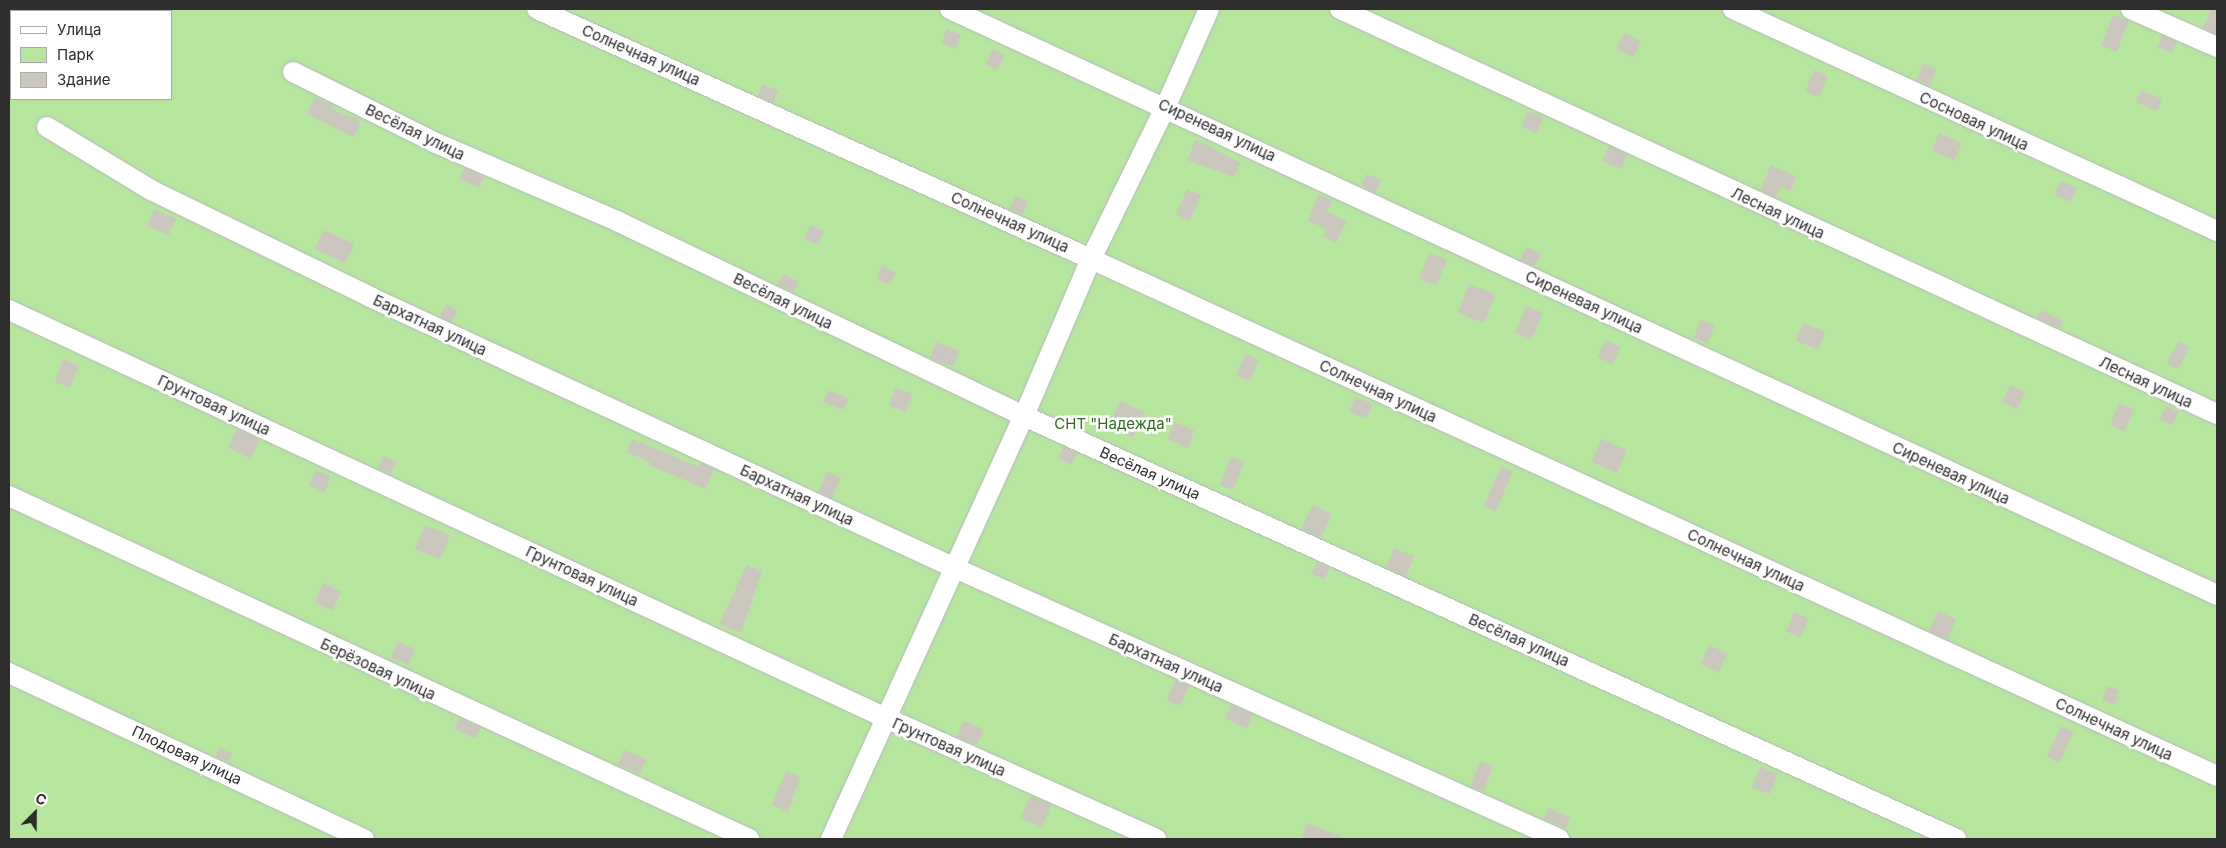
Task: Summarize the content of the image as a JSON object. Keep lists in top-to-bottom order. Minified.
{"streets":{"street":["Солнечная улица","Сосновая улица","Сиреневая улица","Весёлая улица","Лесная улица","Бархатная улица","Грунтовая улица","Берёзовая улица","Плодовая улица"]},"parks":["СНТ \"Надежда\""],"legend":["Улица","Парк","Здание"],"north":"top right"}
